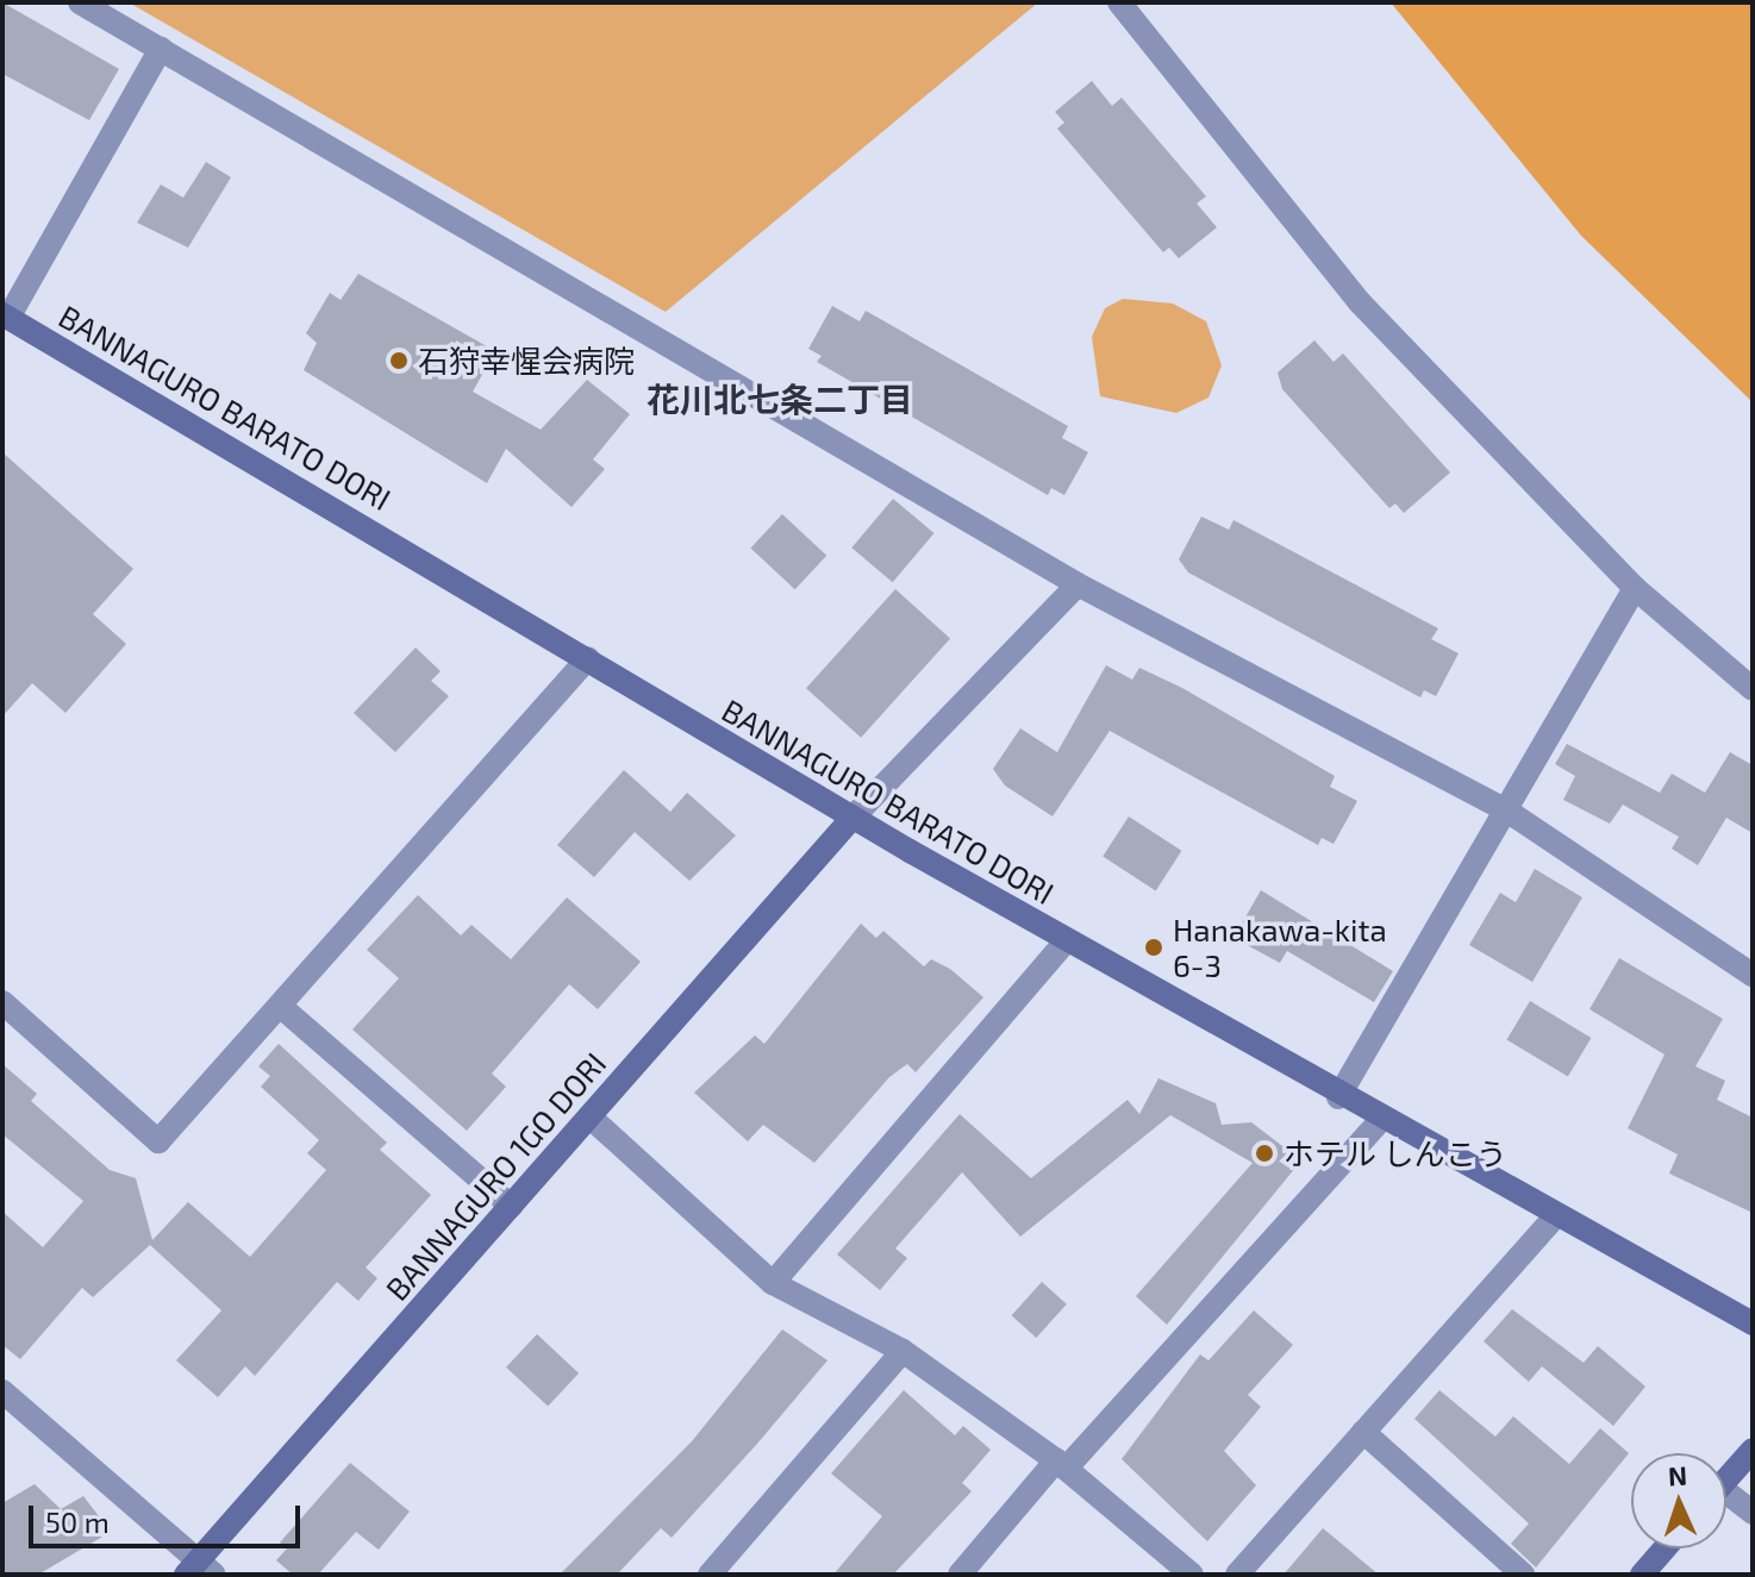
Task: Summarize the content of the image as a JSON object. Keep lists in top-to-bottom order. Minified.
{"streets":{"main road":["BANNAGURO BARATO DORI","BANNAGURO 1GO DORI"]},"crossings":[["BANNAGURO BARATO DORI","BANNAGURO 1GO DORI"]],"districts":["花川北七条二丁目"],"places":["石狩幸惺会病院","Hanakawa-kita 6-3","ホテル しんこう"],"scale_bar":"50 m","north":"top"}
